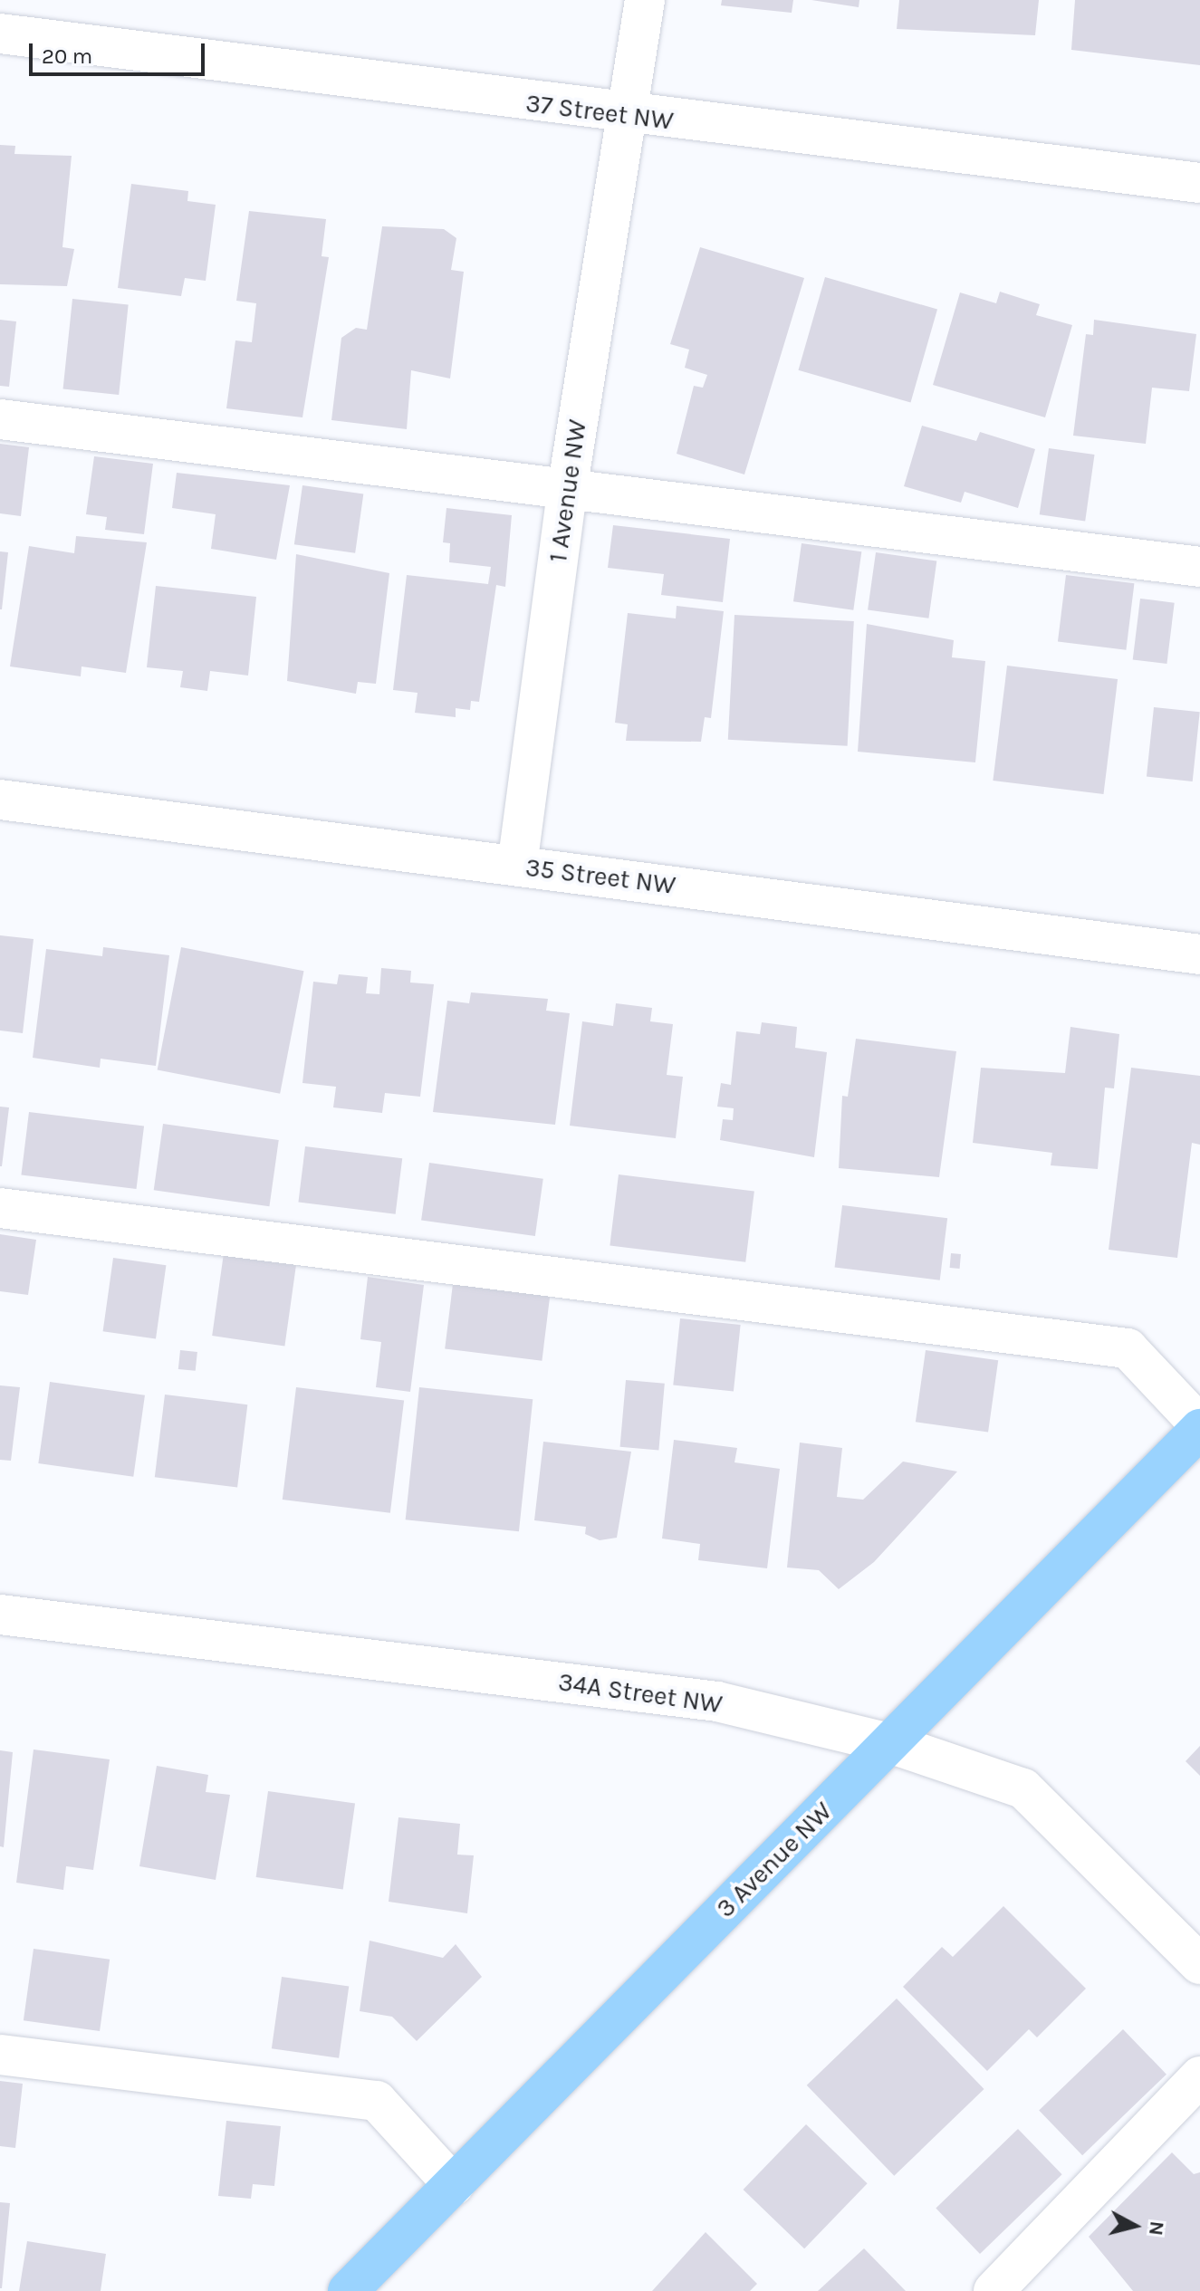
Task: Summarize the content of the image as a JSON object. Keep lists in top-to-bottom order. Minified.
{"streets":{"main road":["3 Avenue NW"],"street":["37 Street NW","1 Avenue NW","35 Street NW","34A Street NW"]},"crossings":[["37 Street NW","1 Avenue NW"],["1 Avenue NW","35 Street NW"],["34A Street NW","3 Avenue NW"]],"scale_bar":"20 m","north":"right"}
